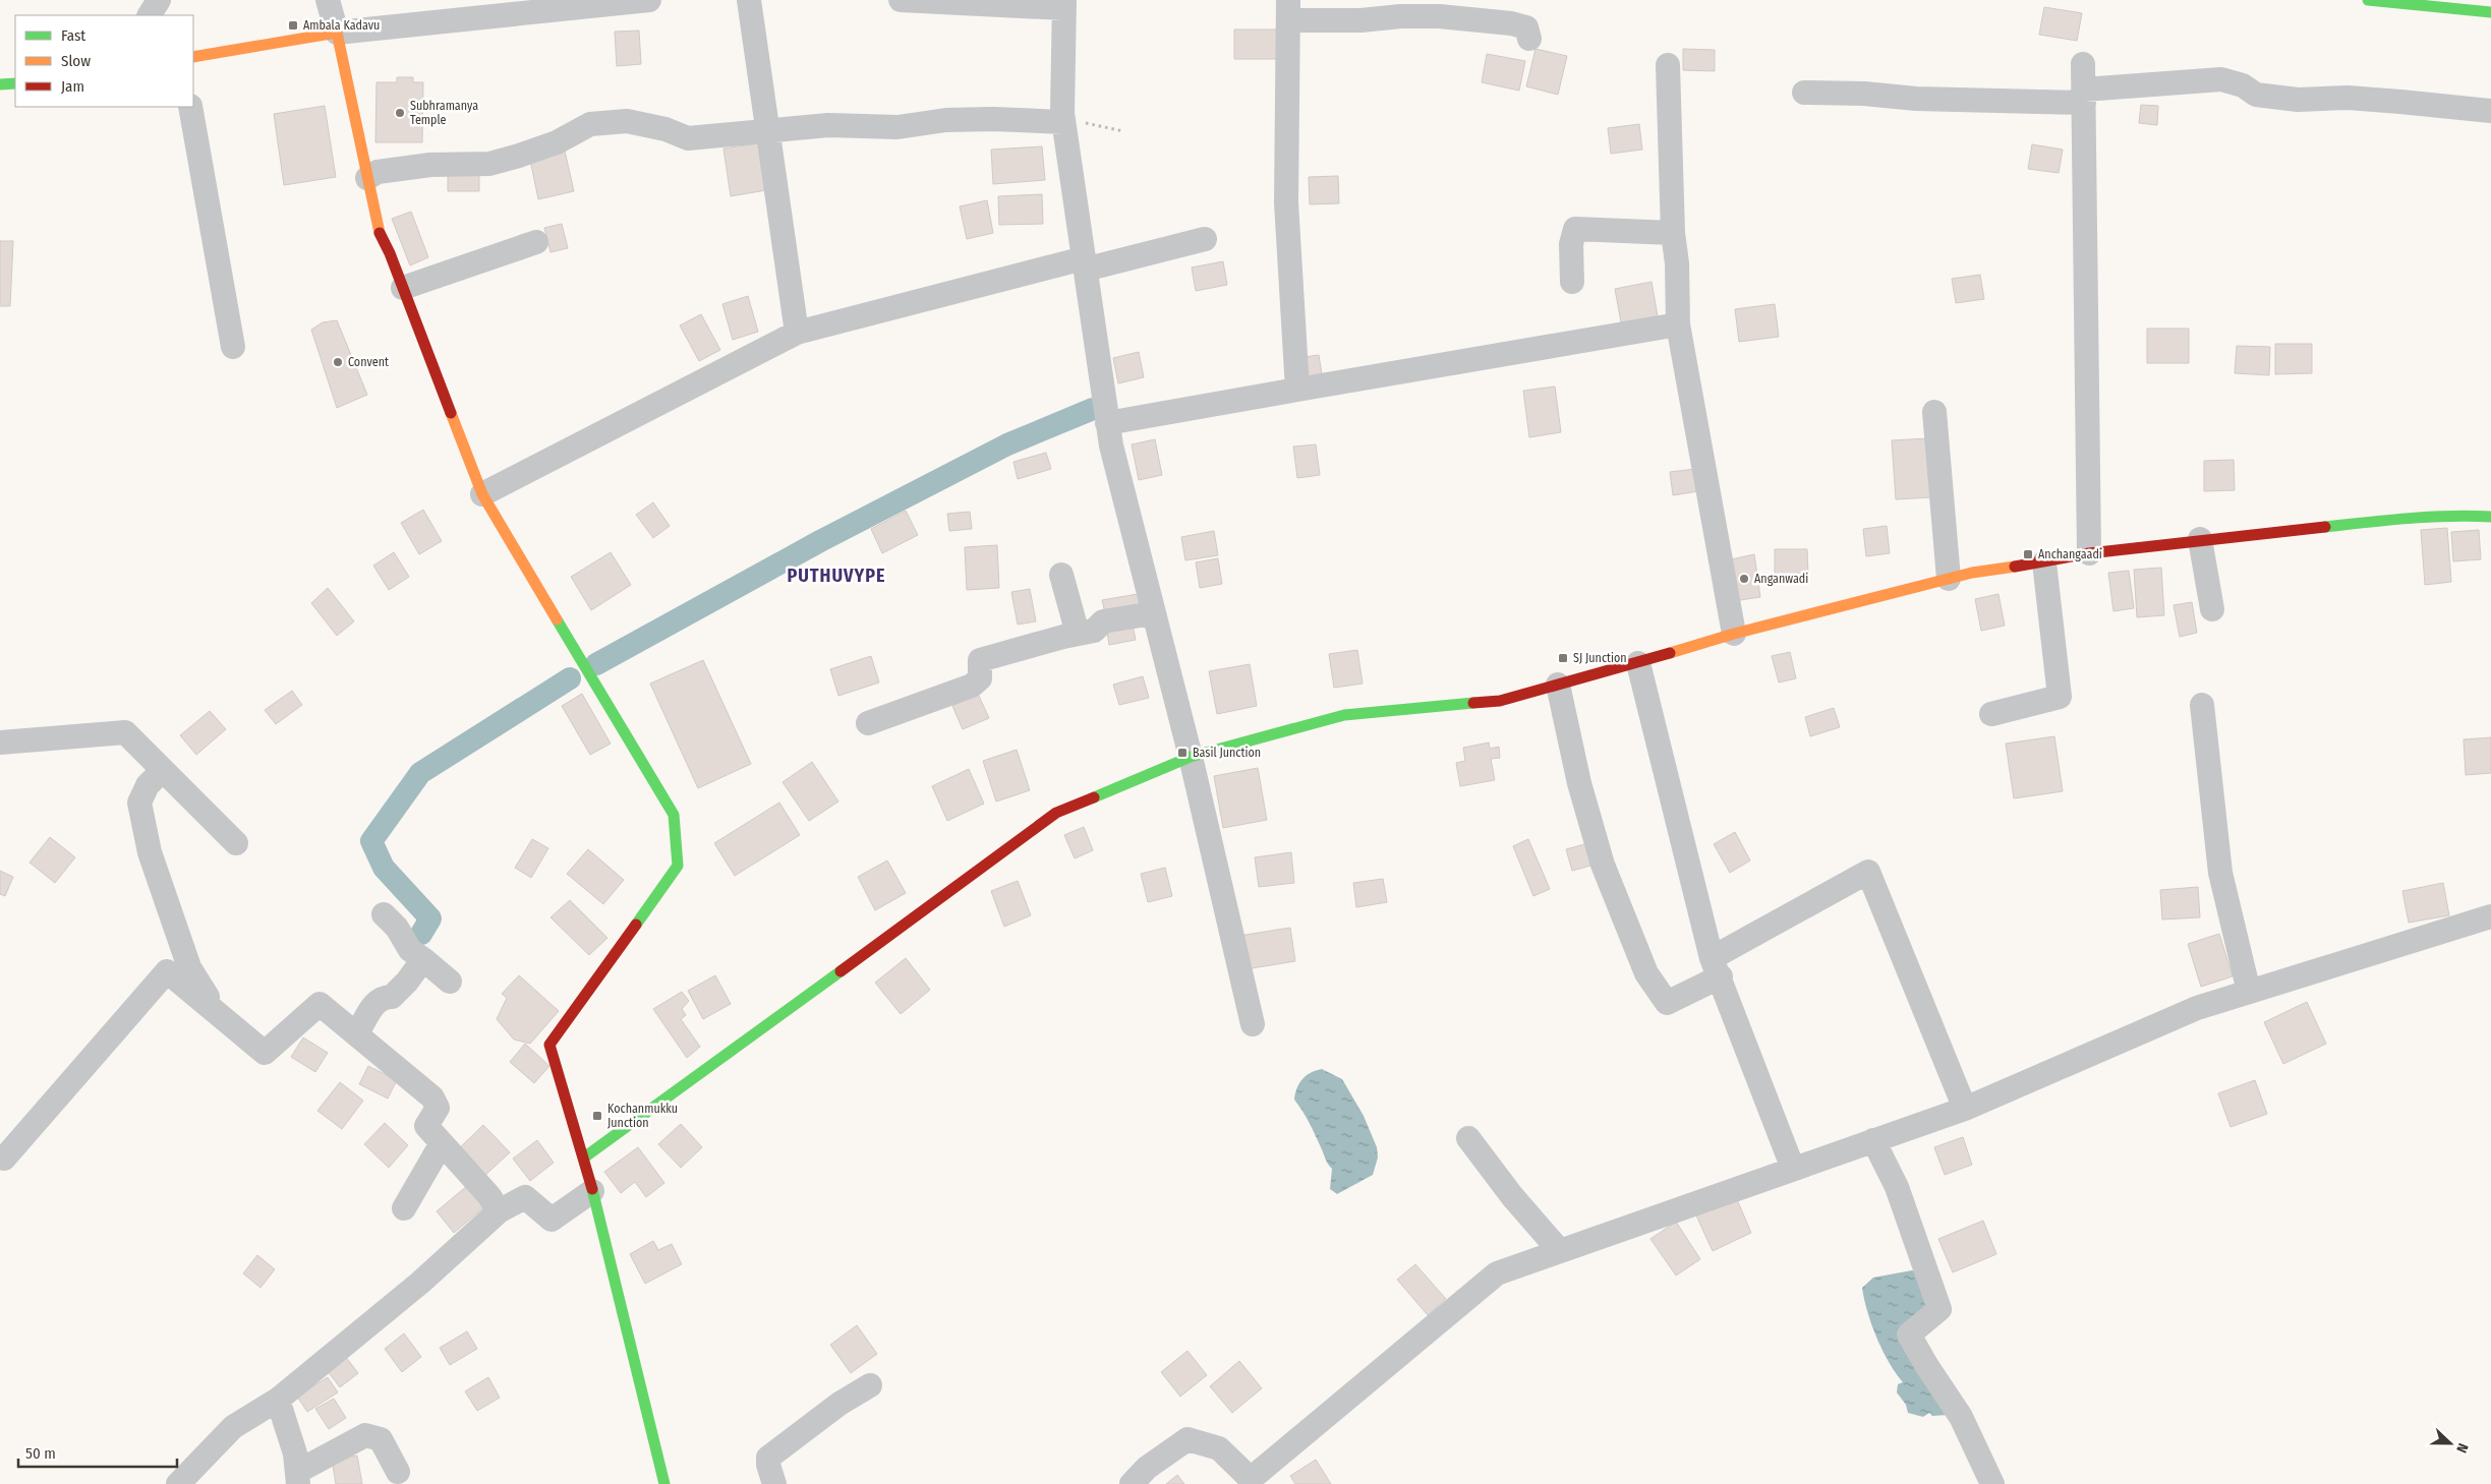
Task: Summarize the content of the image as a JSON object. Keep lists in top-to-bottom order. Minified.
{"districts":["PUTHUVYPE"],"places":{"transit":["Ambala Kadavu","Anchangaadi","SJ Junction","Basil Junction","Kochanmukku Junction"],"other":["Subhramanya Temple","Convent","Anganwadi"]},"legend":["Fast","Slow","Jam"],"scale_bar":"50 m","north":"right"}
